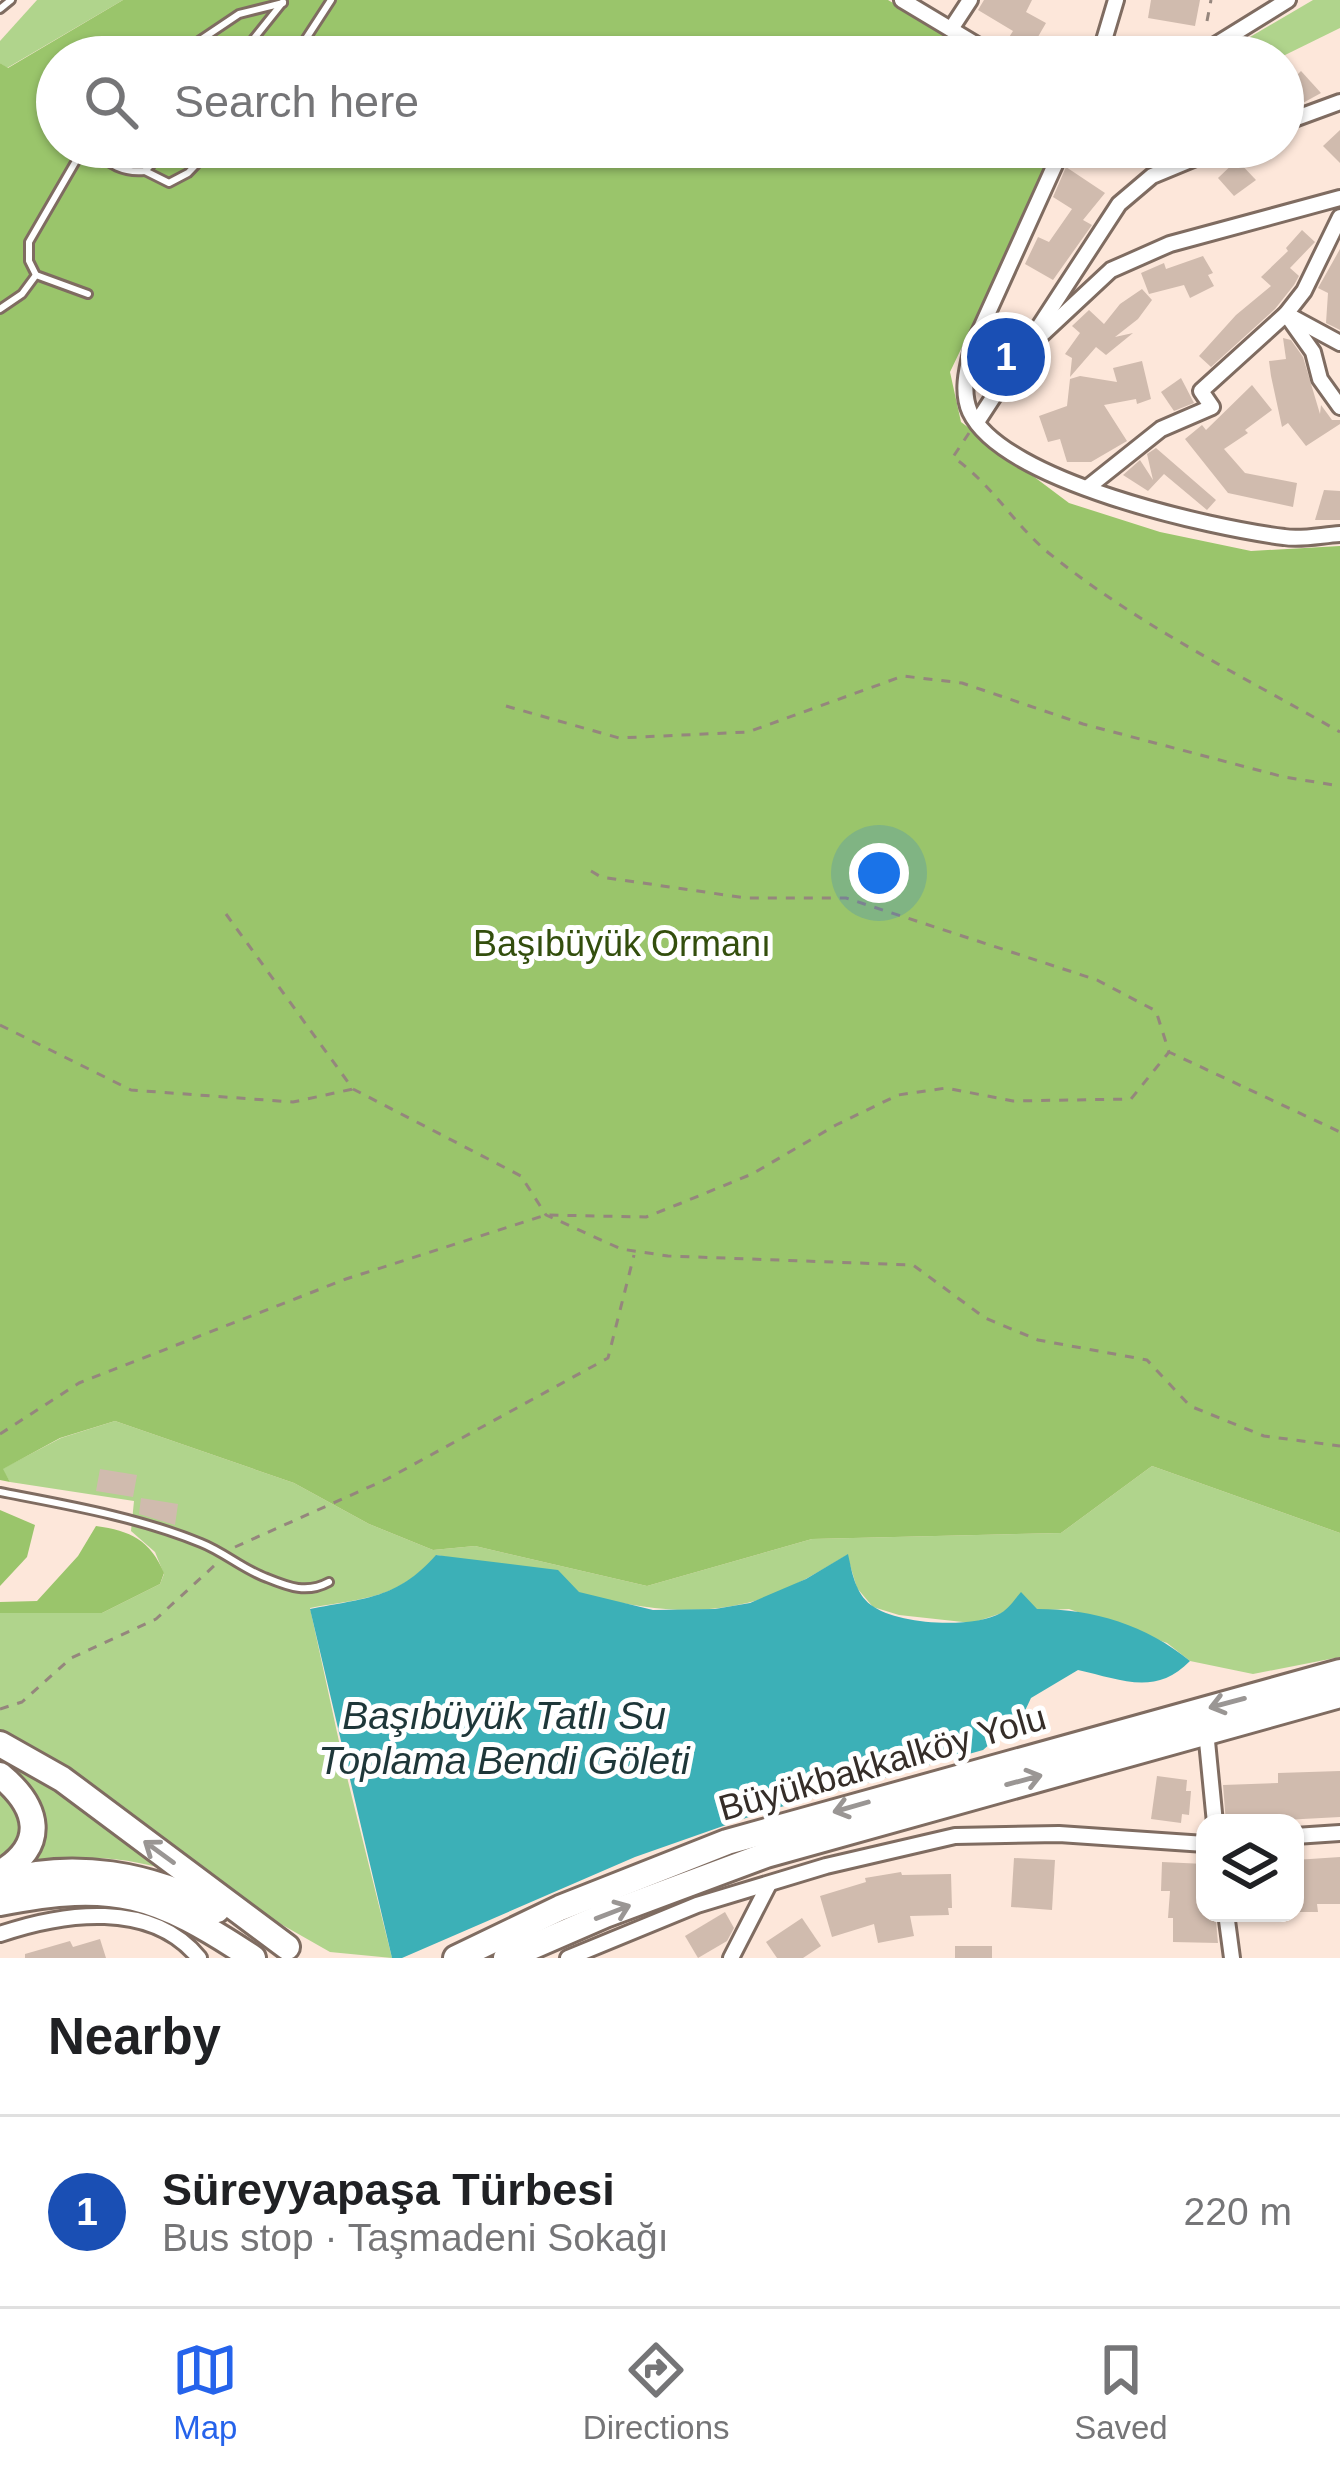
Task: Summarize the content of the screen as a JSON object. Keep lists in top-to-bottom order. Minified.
{"streets":{"highway":["Büyükbakkalköy Yolu"]},"water":["Başıbüyük Tatlı Su Toplama Bendi Göleti"],"parks":["Başıbüyük Ormanı"],"page":{"search":"Search here","pins":"1","heading":"Nearby","list":[{"mark":"1","name":"Süreyyapaşa Türbesi","note":"Bus stop · Taşmadeni Sokağı","value":"220 m"}],"nav":["Map","Directions","Saved"]}}
